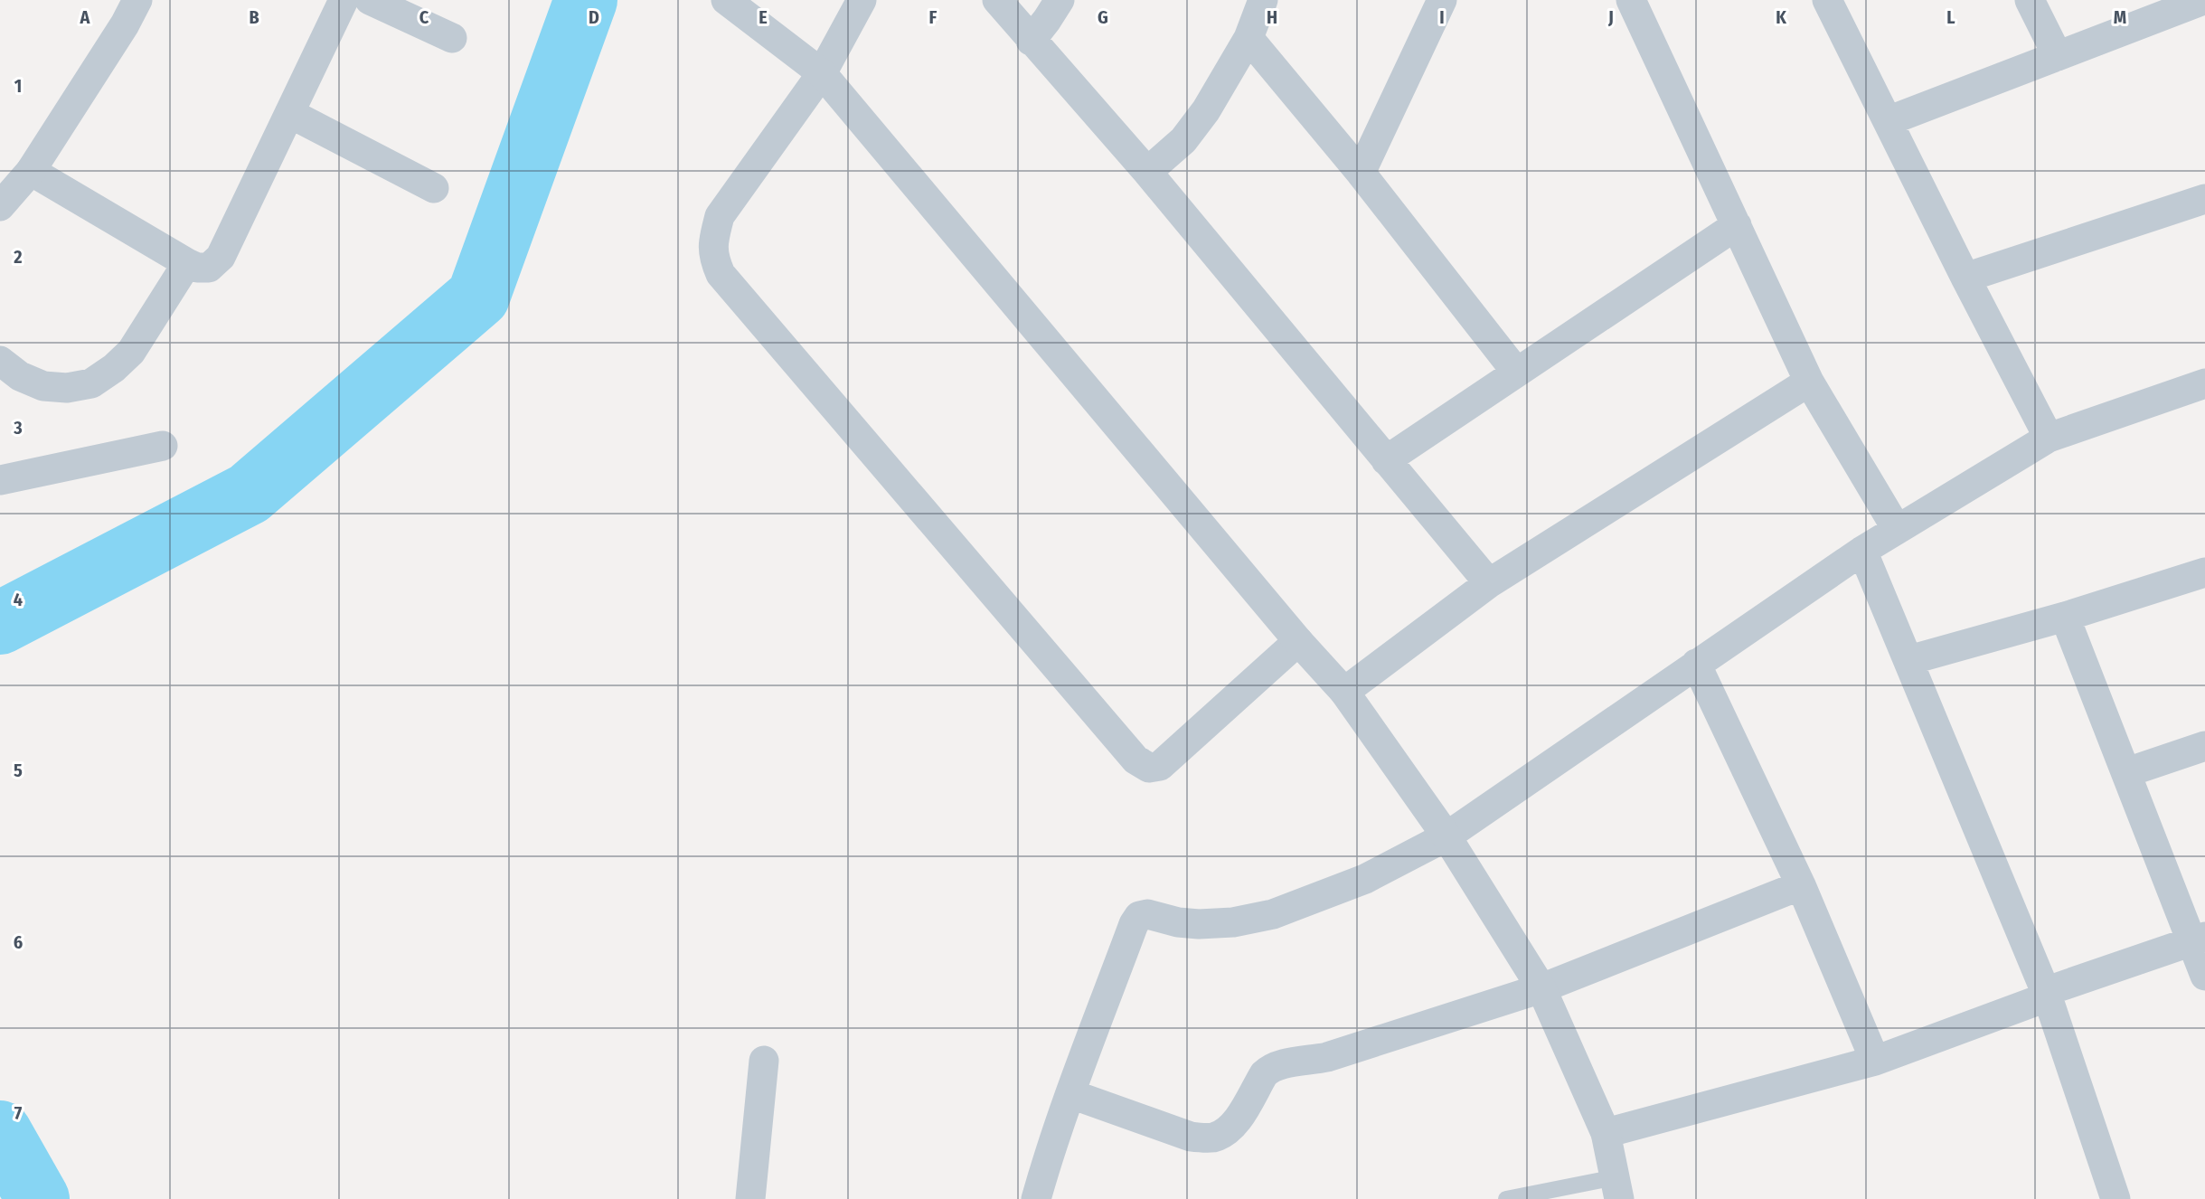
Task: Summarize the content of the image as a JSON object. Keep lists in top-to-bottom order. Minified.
{"grid":{"columns":["A","B","C","D","E","F","G","H","I","J","K","L","M"],"rows":["1","2","3","4","5","6","7"]}}
